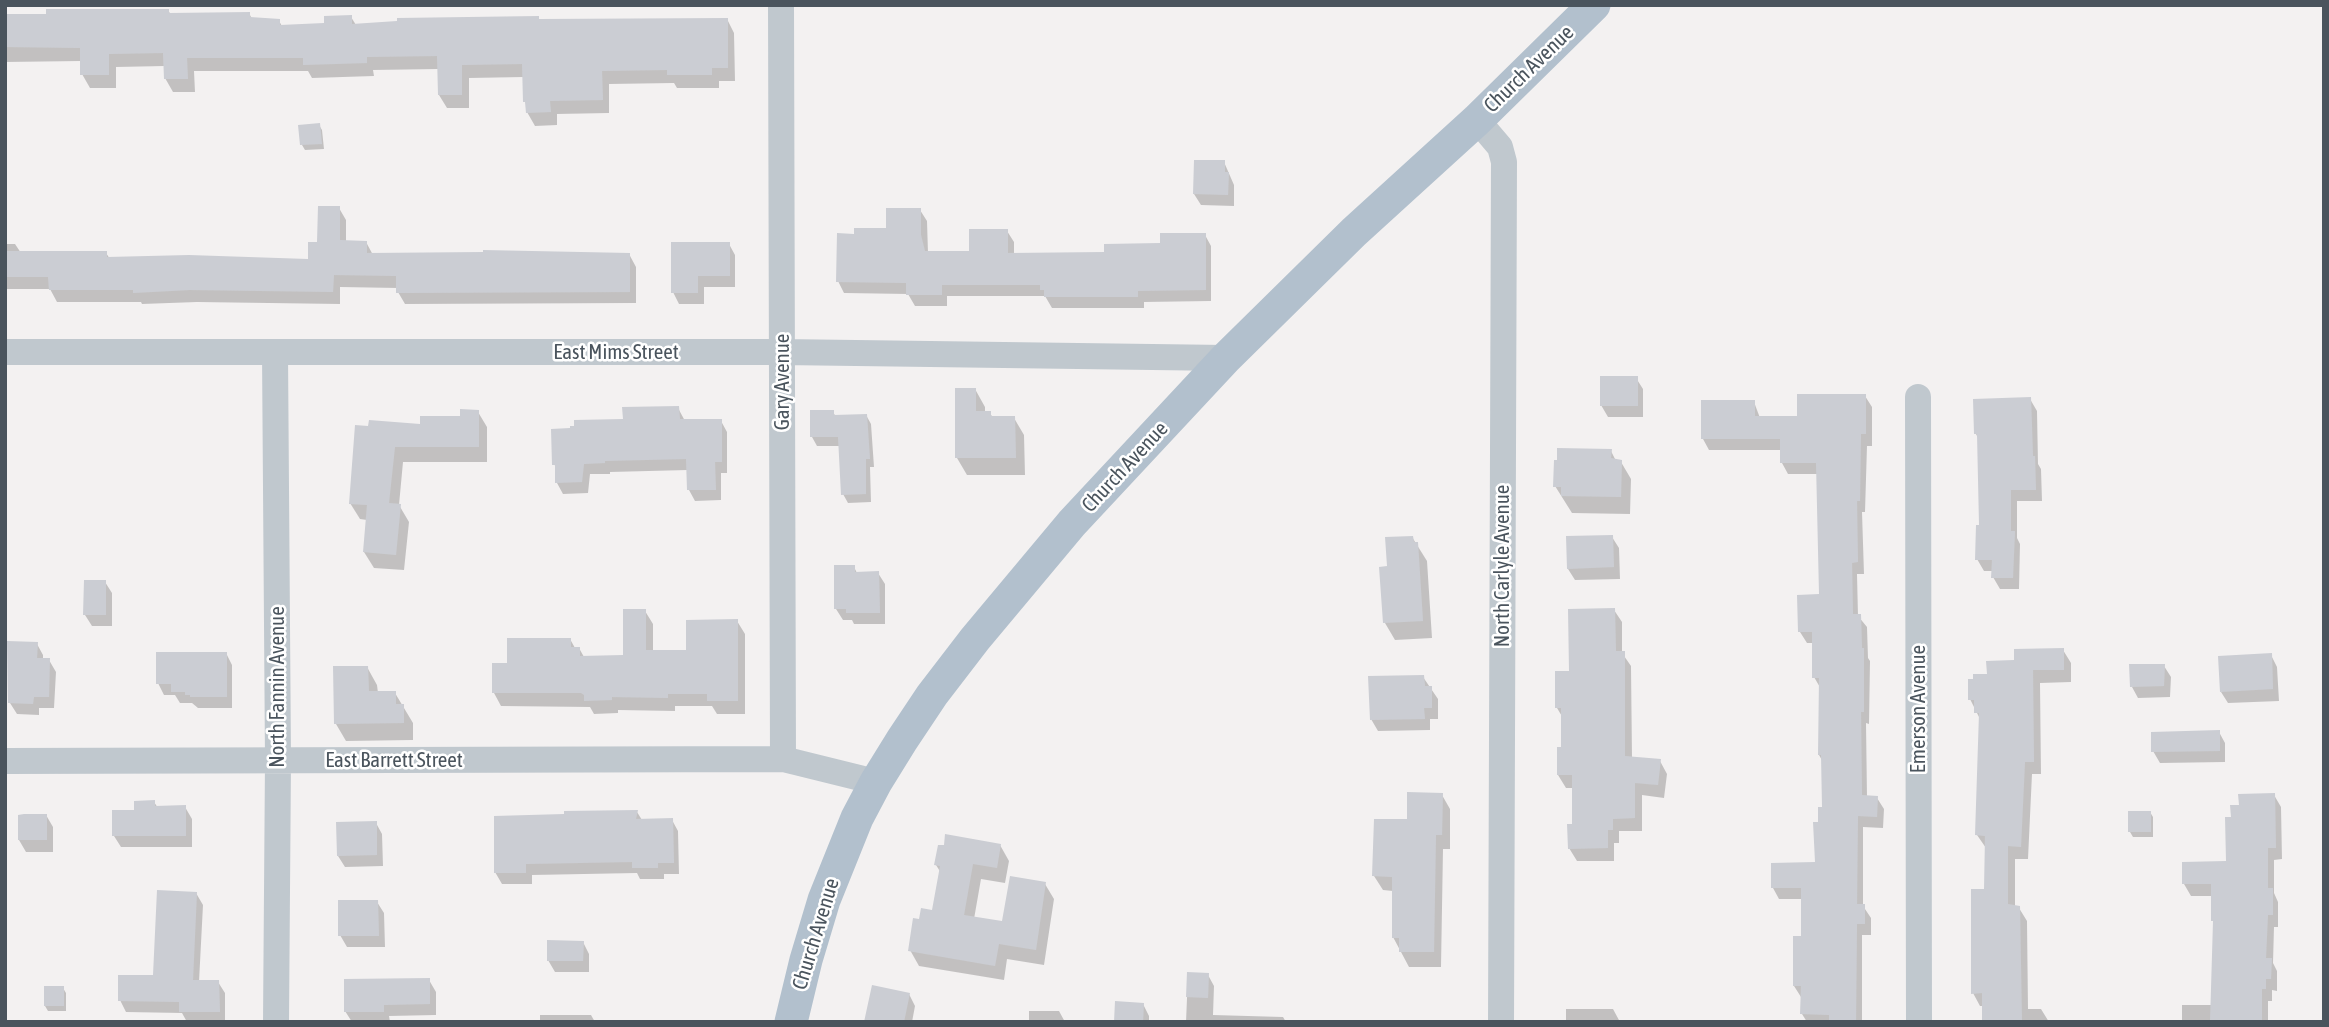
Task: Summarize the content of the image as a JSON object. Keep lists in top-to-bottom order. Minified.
{"streets":{"main road":["Church Avenue"],"street":["East Mims Street","Gary Avenue","North Carlyle Avenue","North Fannin Avenue","Emerson Avenue","East Barrett Street"]},"crossings":[["Church Avenue","East Mims Street"],["Church Avenue","North Carlyle Avenue"],["Church Avenue","East Barrett Street"],["East Mims Street","Gary Avenue"],["East Mims Street","North Fannin Avenue"],["Gary Avenue","East Barrett Street"],["North Fannin Avenue","East Barrett Street"]]}
